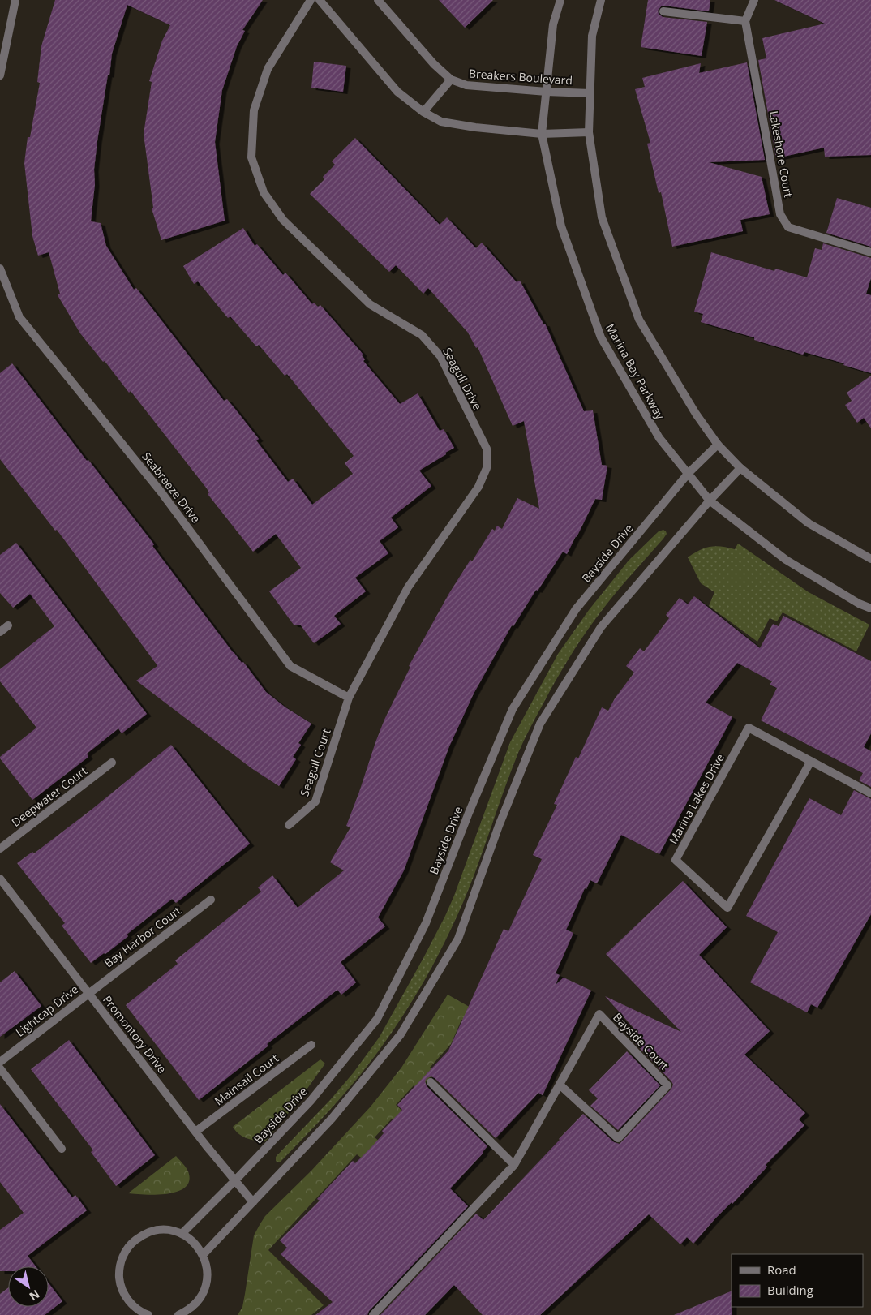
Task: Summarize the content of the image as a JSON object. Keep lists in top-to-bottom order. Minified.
{"streets":{"street":["Breakers Boulevard","Lakeshore Court","Marina Bay Parkway","Seagull Drive","Seabreeze Drive","Bayside Drive","Seagull Court","Deepwater Court","Marina Lakes Drive","Bay Harbor Court","Lightcap Drive","Promontory Drive","Bayside Court","Mainsail Court"]},"crossings":[["Breakers Boulevard","Marina Bay Parkway"],["Marina Bay Parkway","Bayside Drive"],["Seagull Drive","Seabreeze Drive"],["Seagull Drive","Seagull Court"],["Seabreeze Drive","Seagull Court"],["Bayside Drive","Promontory Drive"],["Bay Harbor Court","Lightcap Drive"],["Bay Harbor Court","Promontory Drive"],["Lightcap Drive","Promontory Drive"],["Promontory Drive","Mainsail Court"]],"legend":["Road","Building"],"north":"bottom right"}
